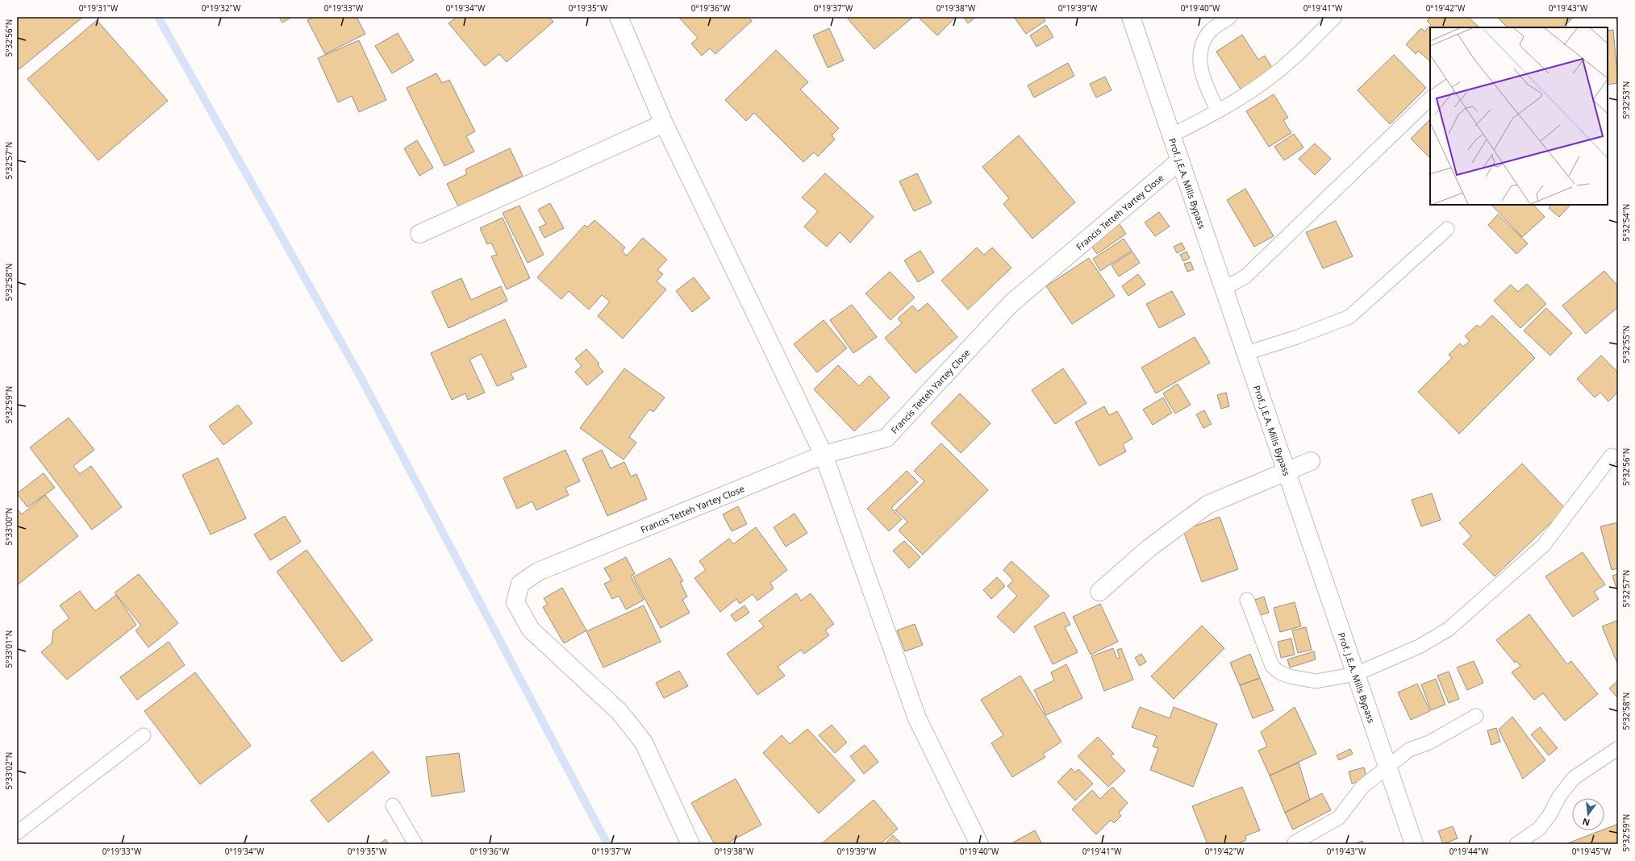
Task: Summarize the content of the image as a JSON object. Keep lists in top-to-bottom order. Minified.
{"streets":{"street":["Prof. J.E.A. Mills Bypass","Francis Tetteh Yartey Close"]},"crossings":[["Prof. J.E.A. Mills Bypass","Francis Tetteh Yartey Close"]],"north":"bottom","coordinates":["0°19'31\"W","0°19'32\"W","0°19'33\"W","0°19'34\"W","0°19'35\"W","0°19'36\"W","0°19'37\"W","0°19'38\"W","0°19'39\"W","0°19'40\"W","0°19'41\"W","0°19'42\"W","0°19'43\"W","5°32'56\"N","5°32'53\"N","5°32'57\"N","5°32'54\"N","5°32'58\"N","5°32'55\"N","5°32'59\"N","5°33'00\"N","5°33'01\"N","5°33'02\"N","0°19'44\"W","0°19'45\"W"]}
